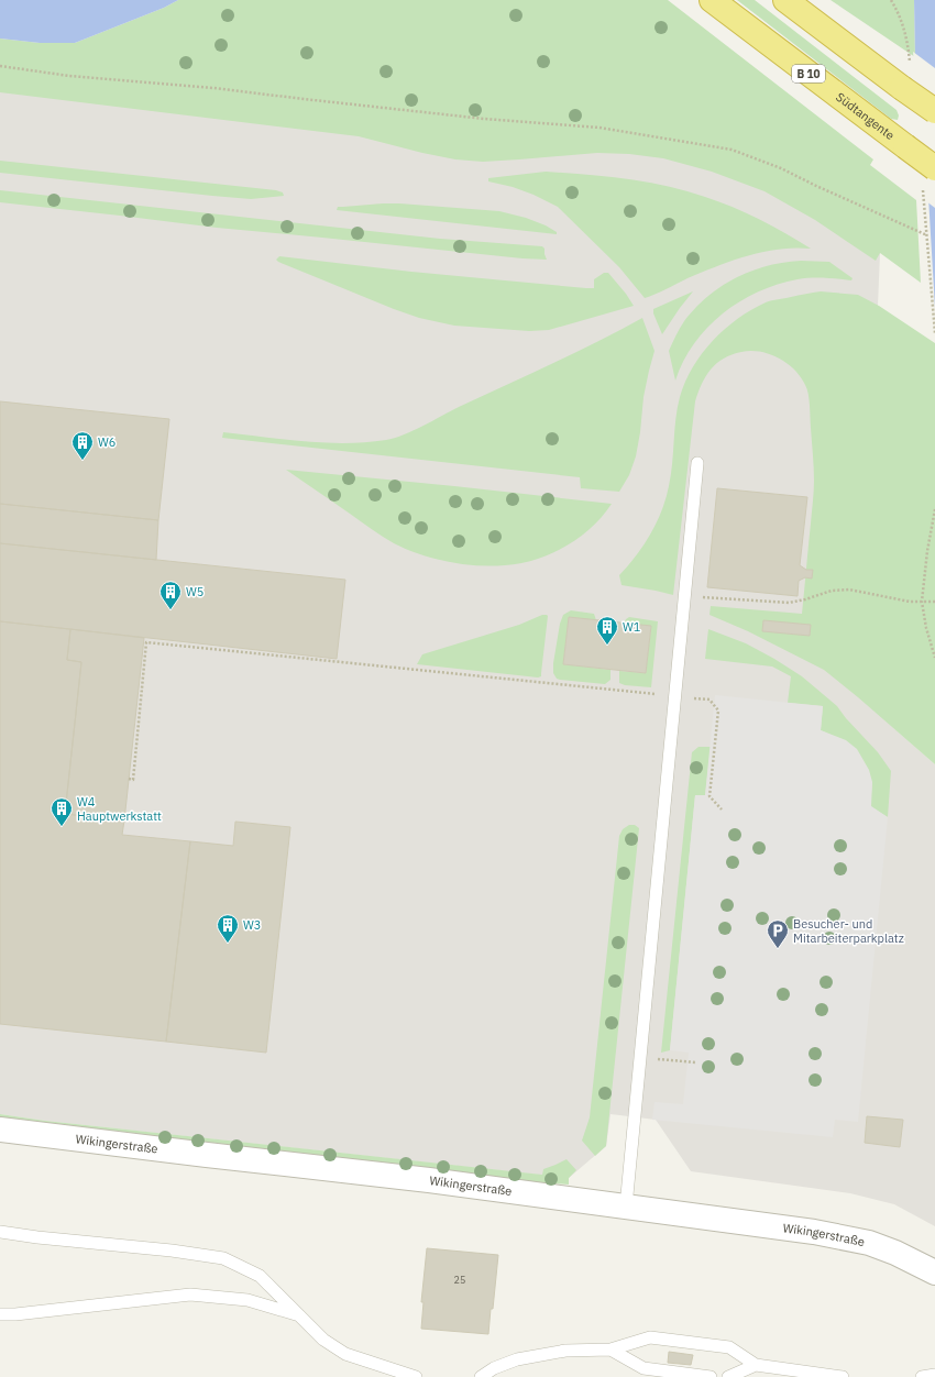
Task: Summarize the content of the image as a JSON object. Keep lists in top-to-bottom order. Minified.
{"streets":{"highway":["B 10","Südtangente"],"street":["Wikingerstraße"]},"places":{"building":["W6","W5","W1","W4 Hauptwerkstatt","W3"],"parking":["Besucher- und Mitarbeiterparkplatz"]},"house_numbers":["25"]}
